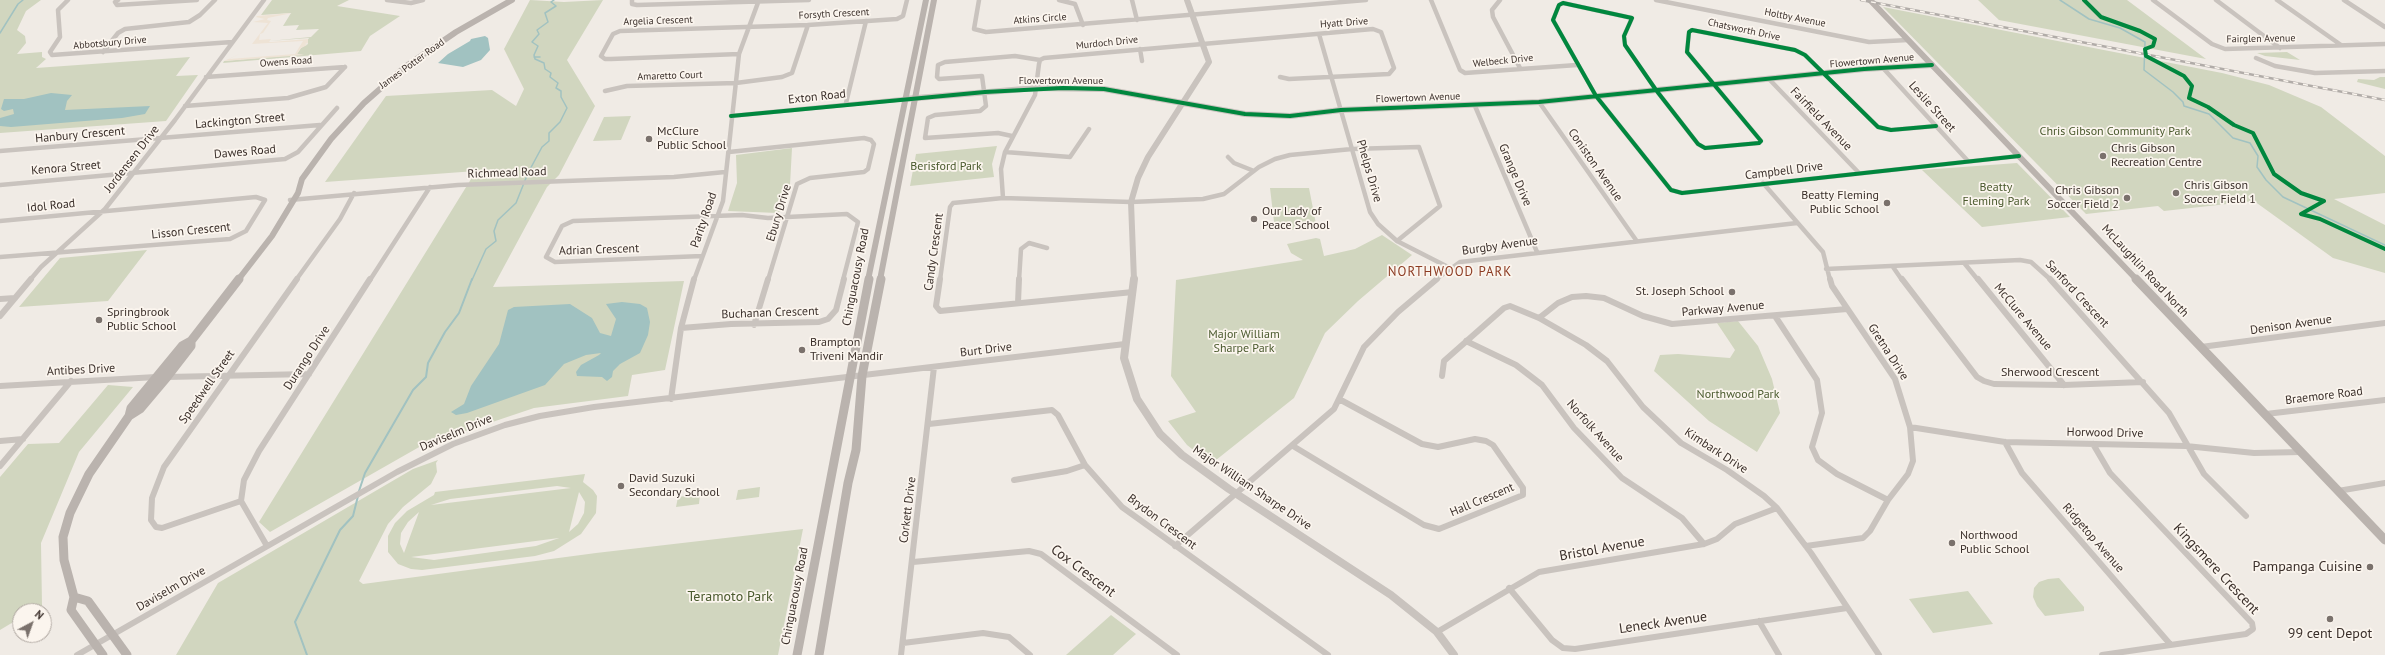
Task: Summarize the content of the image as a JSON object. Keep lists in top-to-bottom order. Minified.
{"streets":{"main road":["James Potter Road","McLaughlin Road North","Chinguacousy Road"],"street":["Forsyth Crescent","Holtby Avenue","Atkins Circle","Argelia Crescent","Hyatt Drive","Chatsworth Drive","Fairglen Avenue","Abbotsbury Drive","Murdoch Drive","Welbeck Drive","Flowertown Avenue","Owens Road","Amaretto Court","Exton Road","Leslie Street","Fairfield Avenue","Lackington Street","Hanbury Crescent","Dawes Road","Jordensen Drive","Coniston Avenue","Kenora Street","Phelps Drive","Campbell Drive","Richmead Road","Grange Drive","Idol Road","Ebury Drive","Parity Road","Lisson Crescent","Burgby Avenue","Adrian Crescent","Candy Crescent","Sanford Crescent","Parkway Avenue","Buchanan Crescent","McClure Avenue","Denison Avenue","Burt Drive","Gretna Drive","Durango Drive","Antibes Drive","Sherwood Crescent","Speedwell Street","Braemore Road","Norfolk Avenue","Daviselm Drive","Horwood Drive","Kimbark Drive","Major William Sharpe Drive","Hall Crescent","Corkett Drive","Brydon Crescent","Ridgetop Avenue","Bristol Avenue","Kingsmere Crescent","Cox Crescent","Leneck Avenue"]},"crossings":[["Forsyth Crescent","Argelia Crescent"],["Forsyth Crescent","Amaretto Court"],["Forsyth Crescent","Parity Road"],["Holtby Avenue","McLaughlin Road North"],["Atkins Circle","Major William Sharpe Drive"],["Argelia Crescent","Parity Road"],["Hyatt Drive","Murdoch Drive"],["Hyatt Drive","Phelps Drive"],["Hyatt Drive","Major William Sharpe Drive"],["Chatsworth Drive","Flowertown Avenue"],["Abbotsbury Drive","Jordensen Drive"],["Murdoch Drive","Flowertown Avenue"],["Murdoch Drive","Major William Sharpe Drive"],["Welbeck Drive","Campbell Drive"],["Flowertown Avenue","Exton Road"],["Flowertown Avenue","Leslie Street"],["Flowertown Avenue","Fairfield Avenue"],["Flowertown Avenue","Coniston Avenue"],["Flowertown Avenue","Phelps Drive"],["Flowertown Avenue","Campbell Drive"],["Flowertown Avenue","Grange Drive"],["Flowertown Avenue","McLaughlin Road North"],["Flowertown Avenue","Chinguacousy Road"],["Flowertown Avenue","Major William Sharpe Drive"],["Owens Road","Jordensen Drive"],["James Potter Road","Richmead Road"],["James Potter Road","Antibes Drive"],["James Potter Road","Daviselm Drive"],["Amaretto Court","Parity Road"],["Exton Road","Parity Road"],["Exton Road","Chinguacousy Road"],["Leslie Street","Campbell Drive"],["Fairfield Avenue","Campbell Drive"],["Lackington Street","Hanbury Crescent"],["Lackington Street","Dawes Road"],["Lackington Street","Jordensen Drive"],["Hanbury Crescent","Jordensen Drive"],["Dawes Road","Jordensen Drive"],["Dawes Road","Kenora Street"],["Jordensen Drive","Kenora Street"],["Jordensen Drive","Idol Road"],["Jordensen Drive","Lisson Crescent"],["Coniston Avenue","Burgby Avenue"],["Phelps Drive","Burgby Avenue"],["Phelps Drive","Candy Crescent"],["Campbell Drive","McLaughlin Road North"],["Campbell Drive","Gretna Drive"],["Richmead Road","Parity Road"],["Richmead Road","Durango Drive"],["Richmead Road","Speedwell Street"],["Grange Drive","Burgby Avenue"],["Idol Road","Lisson Crescent"],["Ebury Drive","Parity Road"],["Ebury Drive","Buchanan Crescent"],["Parity Road","Adrian Crescent"],["Parity Road","Buchanan Crescent"],["Parity Road","Daviselm Drive"],["Burgby Avenue","Gretna Drive"],["Burgby Avenue","Major William Sharpe Drive"],["Burgby Avenue","Hall Crescent"],["Burgby Avenue","Brydon Crescent"],["Adrian Crescent","Buchanan Crescent"],["Candy Crescent","Major William Sharpe Drive"],["McLaughlin Road North","Denison Avenue"],["McLaughlin Road North","Braemore Road"],["McLaughlin Road North","Horwood Drive"],["Chinguacousy Road","Burt Drive"],["Chinguacousy Road","Daviselm Drive"],["Sanford Crescent","McClure Avenue"],["Sanford Crescent","Gretna Drive"],["Sanford Crescent","Sherwood Crescent"],["Sanford Crescent","Horwood Drive"],["Parkway Avenue","Gretna Drive"],["Parkway Avenue","Kimbark Drive"],["McClure Avenue","Sherwood Crescent"],["Burt Drive","Daviselm Drive"],["Burt Drive","Major William Sharpe Drive"],["Burt Drive","Corkett Drive"],["Gretna Drive","Horwood Drive"],["Gretna Drive","Kimbark Drive"],["Durango Drive","Antibes Drive"],["Durango Drive","Speedwell Street"],["Antibes Drive","Speedwell Street"],["Norfolk Avenue","Kimbark Drive"],["Norfolk Avenue","Bristol Avenue"],["Horwood Drive","Ridgetop Avenue"],["Horwood Drive","Kingsmere Crescent"],["Kimbark Drive","Bristol Avenue"],["Kimbark Drive","Leneck Avenue"],["Major William Sharpe Drive","Bristol Avenue"],["Corkett Drive","Brydon Crescent"],["Corkett Drive","Cox Crescent"],["Ridgetop Avenue","Kingsmere Crescent"],["Bristol Avenue","Leneck Avenue"]],"districts":["NORTHWOOD PARK"],"parks":["Chris Gibson Community Park","Berisford Park","Beatty Fleming Park","Major William Sharpe Park","Northwood Park","Teramoto Park"],"places":["McClure Public School","Chris Gibson Recreation Centre","Chris Gibson Soccer Field 1","Chris Gibson Soccer Field 2","Beatty Fleming Public School","Our Lady of Peace School","St. Joseph School","Springbrook Public School","Brampton Triveni Mandir","David Suzuki Secondary School","Northwood Public School","Pampanga Cuisine","99 cent Depot"],"north":"top right"}
